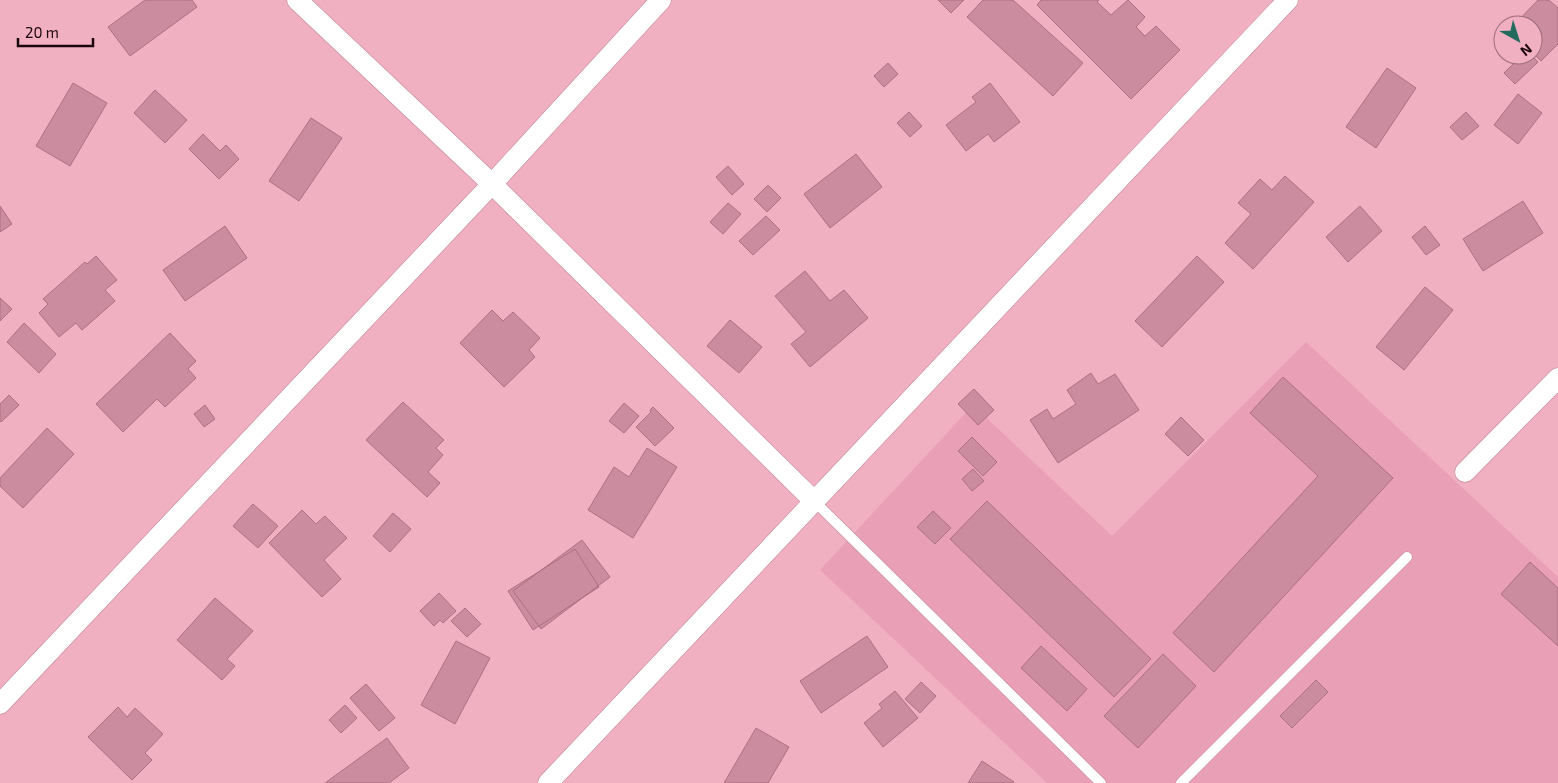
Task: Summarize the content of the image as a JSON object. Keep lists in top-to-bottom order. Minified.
{"scale_bar":"20 m","north":"bottom right"}
